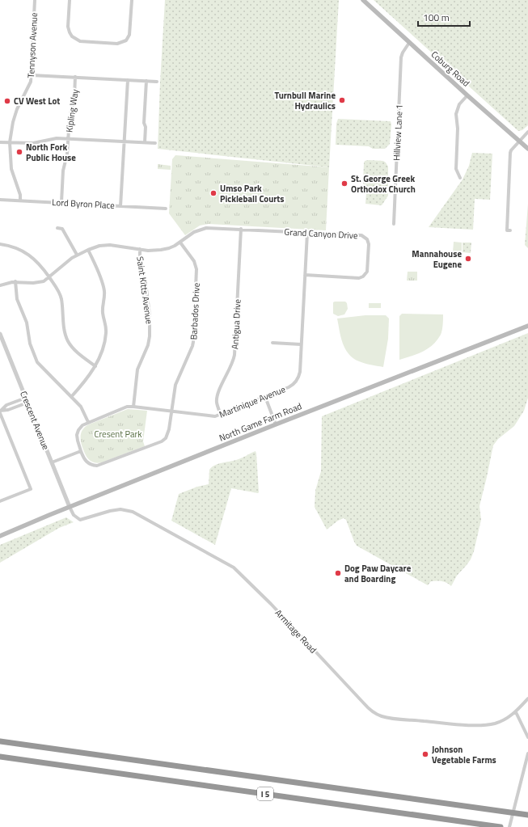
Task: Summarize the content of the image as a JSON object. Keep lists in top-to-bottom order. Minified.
{"streets":{"highway":["I 5"],"main road":["Coburg Road","North Game Farm Road"],"street":["Tennyson Avenue","Kipling Way","Hillview Lane 1","Lord Byron Place","Grand Canyon Drive","Saint Kitts Avenue","Barbados Drive","Antigua Drive","Martinique Avenue","Crescent Avenue","Armitage Road"]},"crossings":[["Tennyson Avenue","Lord Byron Place"],["Coburg Road","Hillview Lane 1"],["Kipling Way","Lord Byron Place"],["Grand Canyon Drive","Saint Kitts Avenue"],["Grand Canyon Drive","Barbados Drive"],["Grand Canyon Drive","Antigua Drive"],["Grand Canyon Drive","Martinique Avenue"],["Saint Kitts Avenue","Martinique Avenue"],["Barbados Drive","Martinique Avenue"],["Antigua Drive","Martinique Avenue"],["Crescent Avenue","North Game Farm Road"],["Crescent Avenue","Armitage Road"],["North Game Farm Road","Armitage Road"]],"parks":["Cresent Park"],"places":["Turnbull Marine Hydraulics","CV West Lot","North Fork Public House","St. George Greek Orthodox Church","Umso Park Pickleball Courts","Mannahouse Eugene","Dog Paw Daycare and Boarding","Johnson Vegetable Farms"],"scale_bar":"100 m"}
